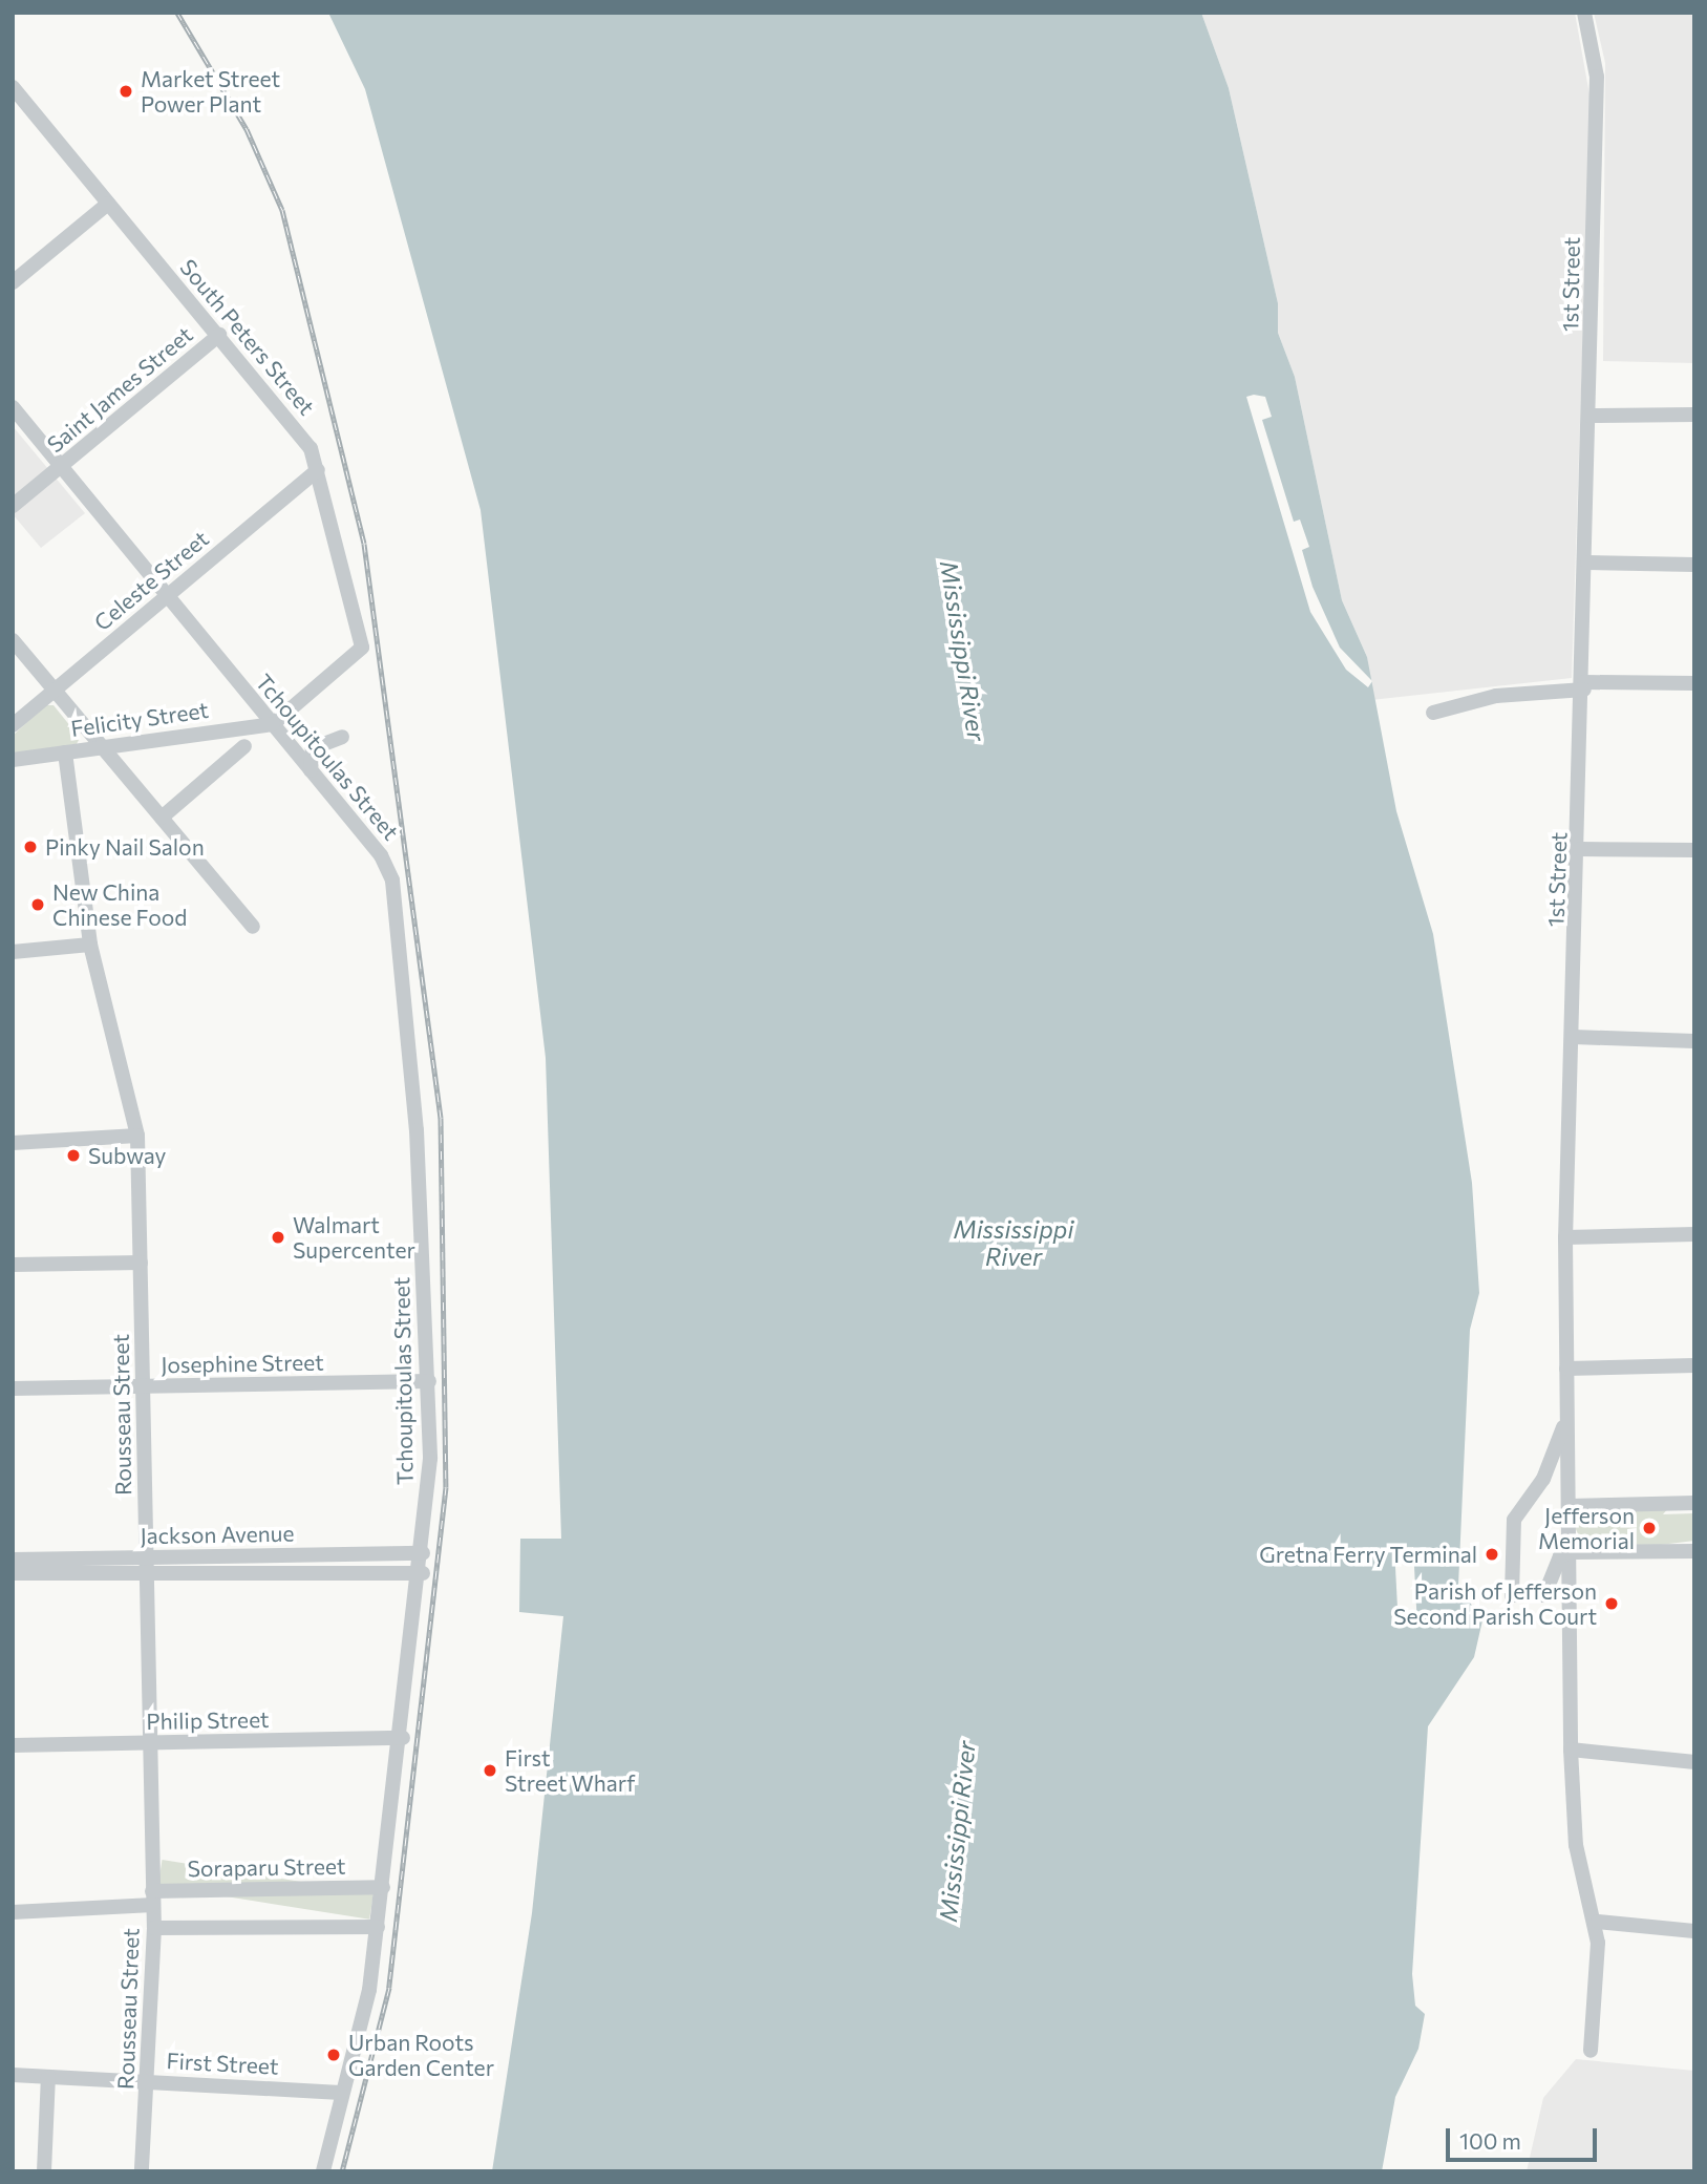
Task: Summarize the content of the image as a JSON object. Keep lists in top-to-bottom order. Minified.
{"streets":{"street":["1st Street","South Peters Street","Saint James Street","Celeste Street","Felicity Street","Tchoupitoulas Street","Josephine Street","Rousseau Street","Jackson Avenue","Philip Street","Soraparu Street","First Street"]},"crossings":[["South Peters Street","Saint James Street"],["South Peters Street","Celeste Street"],["South Peters Street","Felicity Street"],["South Peters Street","Tchoupitoulas Street"],["Saint James Street","Tchoupitoulas Street"],["Celeste Street","Tchoupitoulas Street"],["Felicity Street","Tchoupitoulas Street"],["Felicity Street","Rousseau Street"],["Tchoupitoulas Street","Josephine Street"],["Tchoupitoulas Street","Jackson Avenue"],["Tchoupitoulas Street","Philip Street"],["Tchoupitoulas Street","Soraparu Street"],["Tchoupitoulas Street","First Street"],["Josephine Street","Rousseau Street"],["Rousseau Street","Jackson Avenue"],["Rousseau Street","Philip Street"],["Rousseau Street","Soraparu Street"],["Rousseau Street","First Street"]],"water":["Mississippi River"],"places":["Market Street Power Plant","Pinky Nail Salon","New China Chinese Food","Subway","Walmart Supercenter","Jefferson Memorial","Gretna Ferry Terminal","Parish of Jefferson Second Parish Court","First Street Wharf","Urban Roots Garden Center"],"scale_bar":"100 m"}
